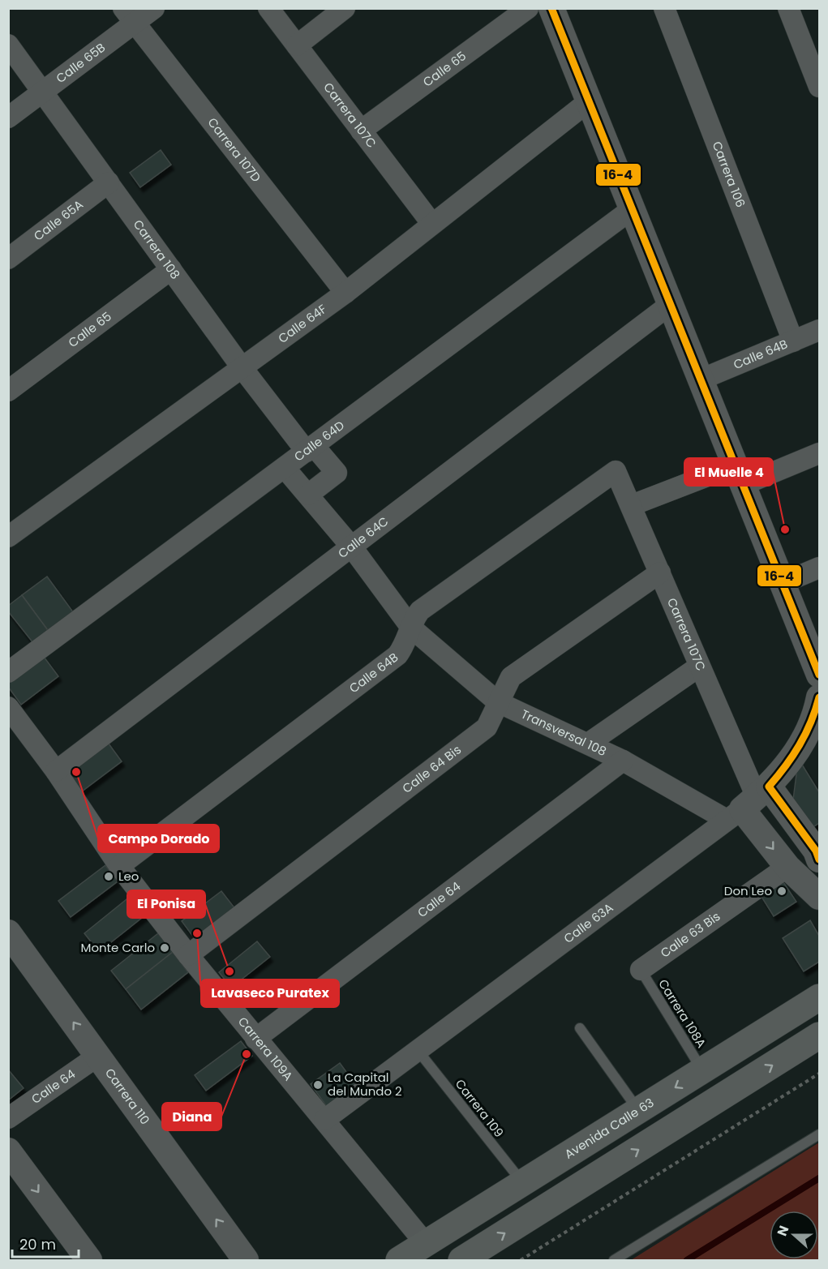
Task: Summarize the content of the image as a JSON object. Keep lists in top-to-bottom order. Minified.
{"streets":{"main road":["Avenida Calle 63"],"street":["Calle 65B","Calle 65","Carrera 107C","Carrera 107D","Carrera 106","Calle 65A","Carrera 108","Calle 64F","Calle 64B","Calle 64D","Calle 64C","Transversal 108","Calle 64 Bis","Calle 64","Calle 63A","Calle 63 Bis","Carrera 109A","Carrera 110"],"lane":["Carrera 108A","Carrera 109"]},"crossings":[["Calle 65B","Carrera 107D"],["Calle 65B","Carrera 108"],["Calle 65","Carrera 107C"],["Calle 65","Carrera 108"],["Carrera 107C","Calle 64F"],["Carrera 107C","Calle 64B"],["Carrera 107C","Transversal 108"],["Carrera 107C","Calle 64 Bis"],["Carrera 107C","Calle 63A"],["Carrera 107C","Calle 63 Bis"],["Carrera 107D","Calle 64F"],["Carrera 106","Calle 64B"],["Calle 65A","Carrera 108"],["Carrera 108","Calle 64F"],["Carrera 108","Calle 64D"],["Calle 64B","Transversal 108"],["Calle 64B","Carrera 109A"],["Calle 64C","Carrera 109A"],["Transversal 108","Calle 64 Bis"],["Transversal 108","Calle 64"],["Transversal 108","Calle 63A"],["Calle 64 Bis","Carrera 109A"],["Calle 64","Carrera 109A"],["Calle 64","Carrera 110"],["Calle 63A","Carrera 109A"],["Calle 63A","Carrera 109"],["Calle 63 Bis","Carrera 108A"],["Carrera 108A","Avenida Calle 63"],["Carrera 109A","Avenida Calle 63"],["Carrera 109","Avenida Calle 63"]],"places":["El Muelle 4","Campo Dorado","Leo","Don Leo","Lavaseco Puratex","Monte Carlo","El Ponisa","Diana","La Capital del Mundo 2"],"lines":["transit line 16-4"],"scale_bar":"20 m","north":"left"}
